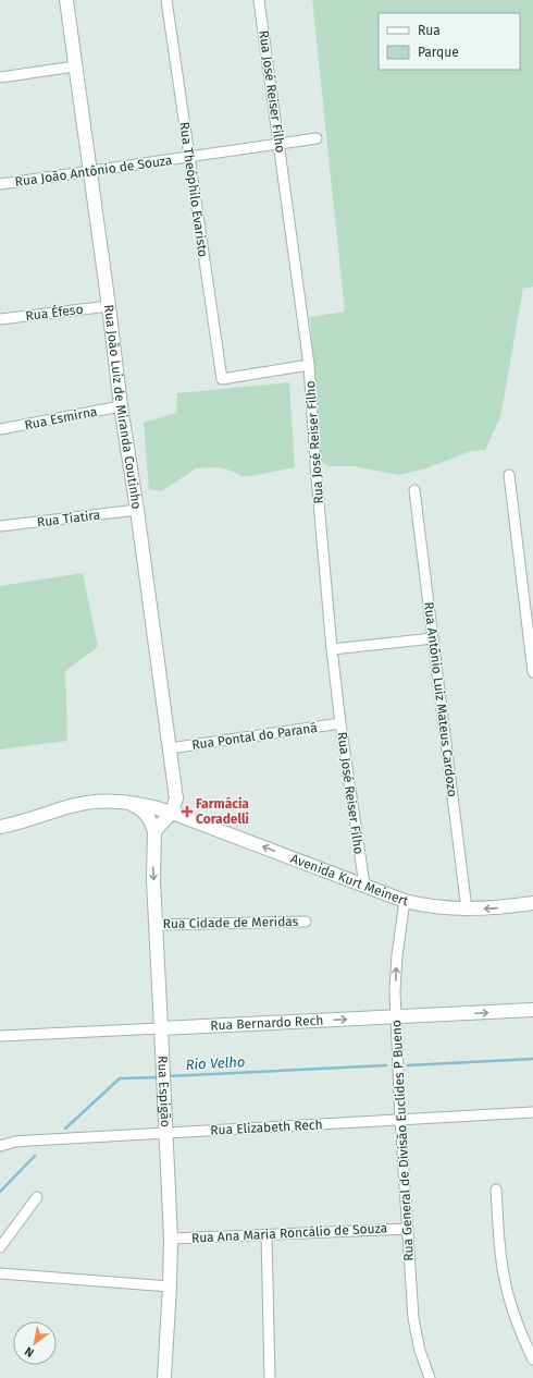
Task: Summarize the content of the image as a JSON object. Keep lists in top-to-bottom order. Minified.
{"streets":{"main road":["Rua João Luiz de Miranda Coutinho","Avenida Kurt Meinert","Rua Bernardo Rech","Rua Espigão"],"street":["Rua José Reiser Filho","Rua João Antônio de Souza","Rua Theóphilo Evaristo","Rua Éfeso","Rua Esmirna","Rua Tiatira","Rua Antônio Luiz Mateus Cardozo","Rua Pontal do Paraná","Rua Cidade de Meridas","Rua Elizabeth Rech","Rua General de Divisão Euclides P Bueno","Rua Ana Maria Roncálio de Souza"]},"crossings":[["Rua José Reiser Filho","Rua João Antônio de Souza"],["Rua José Reiser Filho","Rua Theóphilo Evaristo"],["Rua José Reiser Filho","Rua Pontal do Paraná"],["Rua José Reiser Filho","Avenida Kurt Meinert"],["Rua João Antônio de Souza","Rua Theóphilo Evaristo"],["Rua João Antônio de Souza","Rua João Luiz de Miranda Coutinho"],["Rua Éfeso","Rua João Luiz de Miranda Coutinho"],["Rua João Luiz de Miranda Coutinho","Rua Esmirna"],["Rua João Luiz de Miranda Coutinho","Rua Tiatira"],["Rua João Luiz de Miranda Coutinho","Rua Pontal do Paraná"],["Rua João Luiz de Miranda Coutinho","Avenida Kurt Meinert"],["Rua Antônio Luiz Mateus Cardozo","Avenida Kurt Meinert"],["Avenida Kurt Meinert","Rua General de Divisão Euclides P Bueno"],["Rua Cidade de Meridas","Rua Espigão"],["Rua Bernardo Rech","Rua Espigão"],["Rua Bernardo Rech","Rua General de Divisão Euclides P Bueno"],["Rua Espigão","Rua Elizabeth Rech"],["Rua Espigão","Rua Ana Maria Roncálio de Souza"],["Rua Elizabeth Rech","Rua General de Divisão Euclides P Bueno"],["Rua General de Divisão Euclides P Bueno","Rua Ana Maria Roncálio de Souza"]],"one_way":["Avenida Kurt Meinert","Rua Bernardo Rech"],"water":["Rio Velho"],"places":{"health":["Farmácia Coradelli"]},"legend":["Rua","Parque"],"north":"bottom left"}
